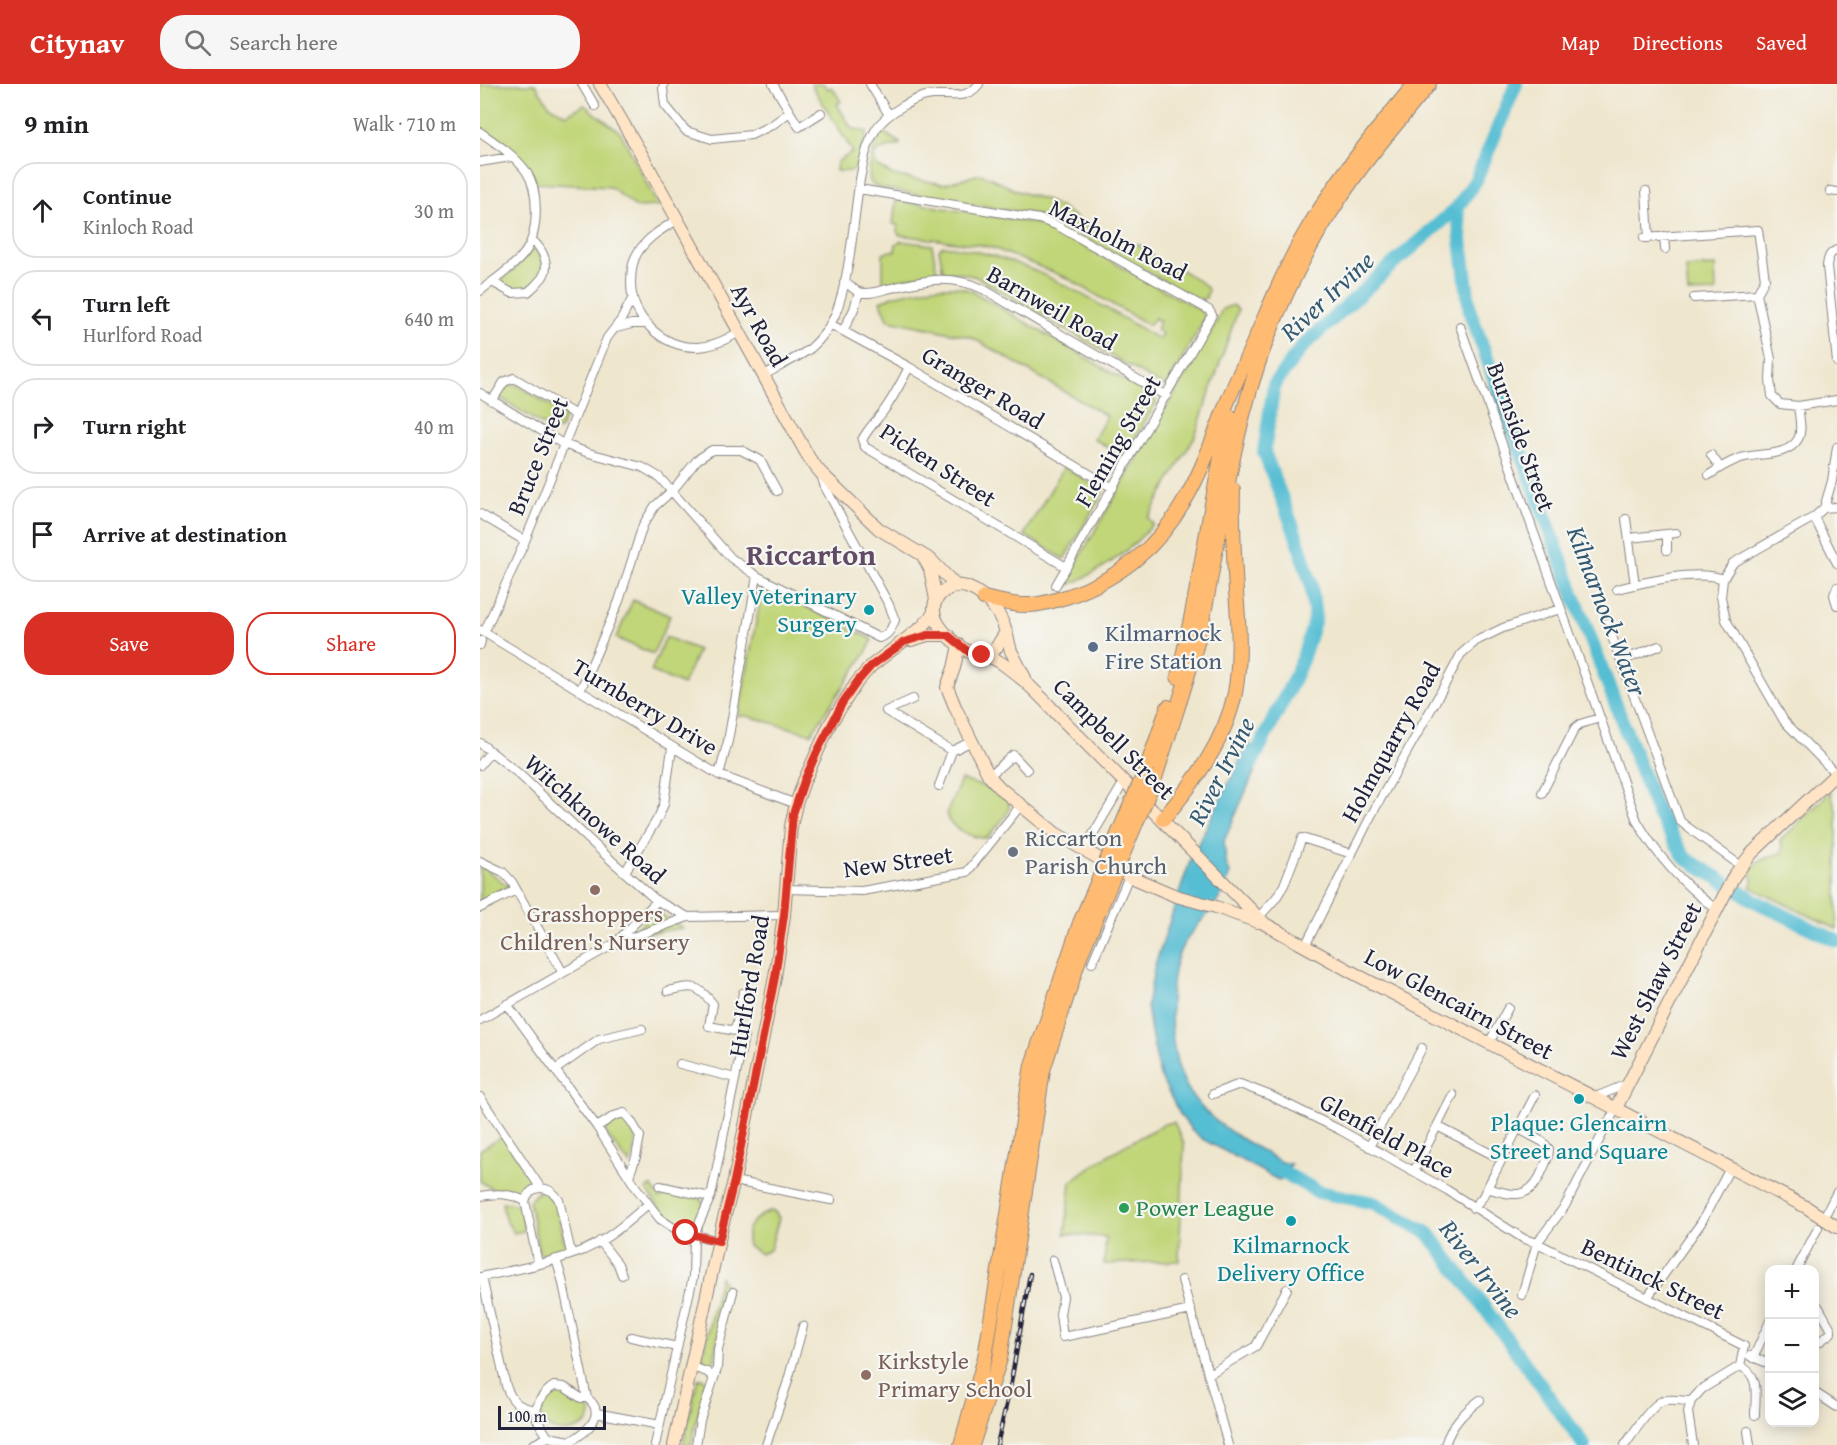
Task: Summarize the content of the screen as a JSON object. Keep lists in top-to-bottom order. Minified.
{"streets":{"main road":["Ayr Road","Campbell Street","West Shaw Street","Hurlford Road","Low Glencairn Street"],"street":["Maxholm Road","Barnweil Road","Granger Road","Burnside Street","Fleming Street","Bruce Street","Picken Street","Turnberry Drive","Holmquarry Road","Witchknowe Road","New Street","Glenfield Place","Bentinck Street"]},"crossings":[["Maxholm Road","Fleming Street"],["Barnweil Road","Fleming Street"],["Ayr Road","Campbell Street"],["Ayr Road","Hurlford Road"],["Granger Road","Fleming Street"],["Granger Road","Picken Street"],["Burnside Street","Holmquarry Road"],["Burnside Street","West Shaw Street"],["Fleming Street","Picken Street"],["Bruce Street","Turnberry Drive"],["Turnberry Drive","Hurlford Road"],["Campbell Street","Holmquarry Road"],["Campbell Street","Hurlford Road"],["Campbell Street","Low Glencairn Street"],["Holmquarry Road","Low Glencairn Street"],["New Street","Hurlford Road"],["West Shaw Street","Low Glencairn Street"],["Glenfield Place","Bentinck Street"]],"districts":["Riccarton"],"water":["River Irvine","Kilmarnock Water"],"places":["Valley Veterinary Surgery","Kilmarnock Fire Station","Riccarton Parish Church","Grasshoppers Children's Nursery","Plaque: Glencairn Street and Square","Power League","Kilmarnock Delivery Office","Kirkstyle Primary School"],"scale_bar":"100 m","page":{"header":"Citynav","search":"Search here","nav":["Map","Directions","Saved"],"heading":["9 min","Walk · 710 m"],"list":[["Continue","Kinloch Road","30 m"],["Turn left","Hurlford Road","640 m"],["Turn right","40 m"],"Arrive at destination"],"buttons":["Save","Share"],"map_buttons":["+","−"],"scale":"100 m"}}
